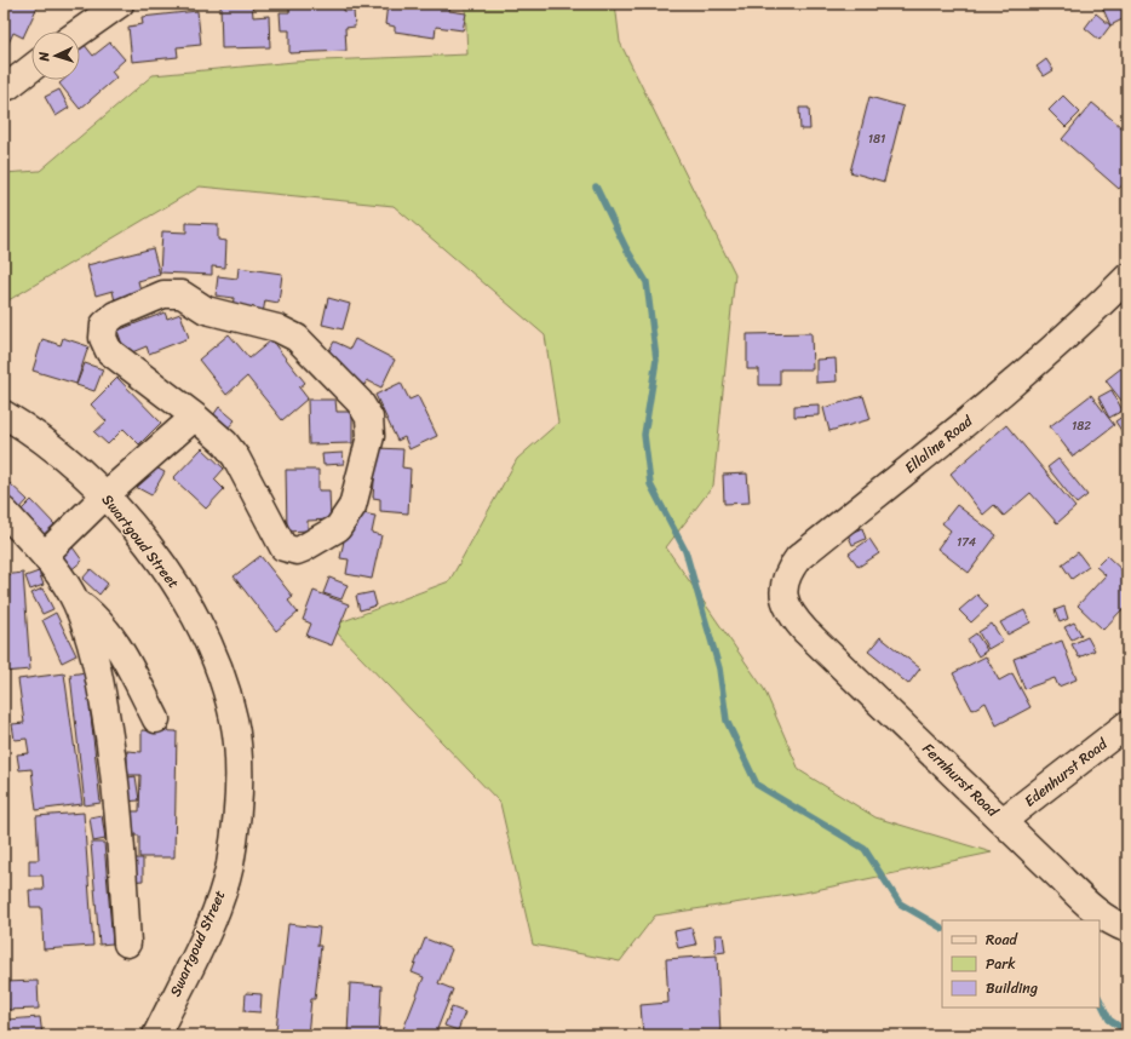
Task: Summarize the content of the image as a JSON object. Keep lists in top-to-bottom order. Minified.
{"streets":{"street":["Ellaline Road","Swartgoud Street","Edenhurst Road","Fernhurst Road"]},"crossings":[["Ellaline Road","Fernhurst Road"],["Edenhurst Road","Fernhurst Road"]],"house_numbers":["181","182","174"],"legend":["Road","Park","Building"],"north":"left"}
